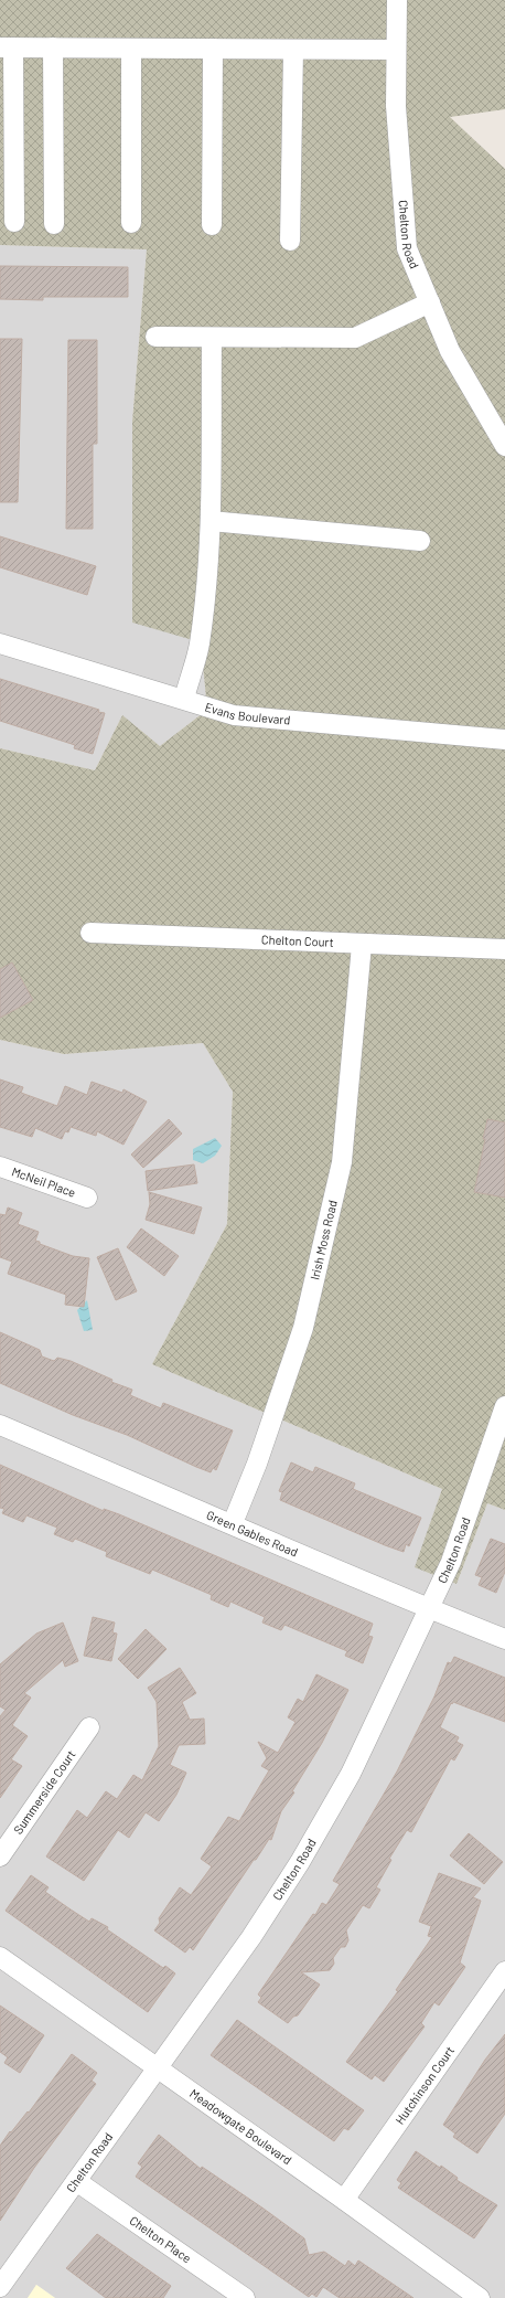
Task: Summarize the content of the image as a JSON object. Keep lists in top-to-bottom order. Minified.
{"streets":{"street":["Chelton Road","Evans Boulevard","Chelton Court","McNeil Place","Irish Moss Road","Green Gables Road","Summerside Court","Hutchinson Court","Meadowgate Boulevard","Chelton Place"]},"crossings":[["Chelton Road","Green Gables Road"],["Chelton Road","Meadowgate Boulevard"],["Chelton Road","Chelton Place"],["Chelton Court","Irish Moss Road"],["Irish Moss Road","Green Gables Road"],["Hutchinson Court","Meadowgate Boulevard"]]}
